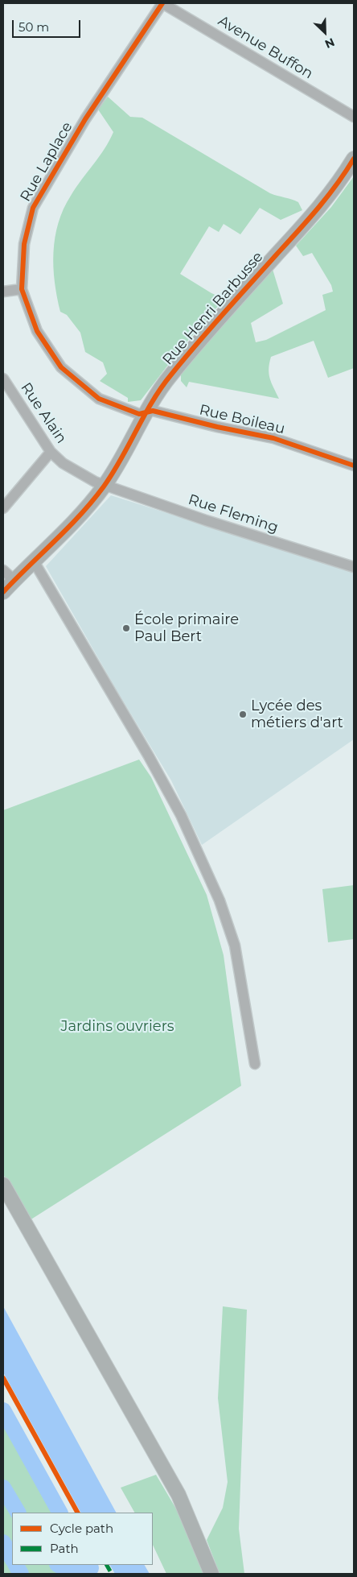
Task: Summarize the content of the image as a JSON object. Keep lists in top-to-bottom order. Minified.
{"streets":{"street":["Avenue Buffon","Rue Laplace","Rue Henri Barbusse","Rue Alain","Rue Boileau","Rue Fleming"]},"crossings":[["Avenue Buffon","Rue Laplace"],["Rue Laplace","Rue Henri Barbusse"],["Rue Laplace","Rue Boileau"],["Rue Henri Barbusse","Rue Alain"],["Rue Henri Barbusse","Rue Boileau"],["Rue Henri Barbusse","Rue Fleming"],["Rue Alain","Rue Fleming"]],"parks":["Jardins ouvriers"],"places":["École primaire Paul Bert","Lycée des métiers d'art"],"legend":["Cycle path","Path"],"scale_bar":"50 m","north":"bottom right"}
